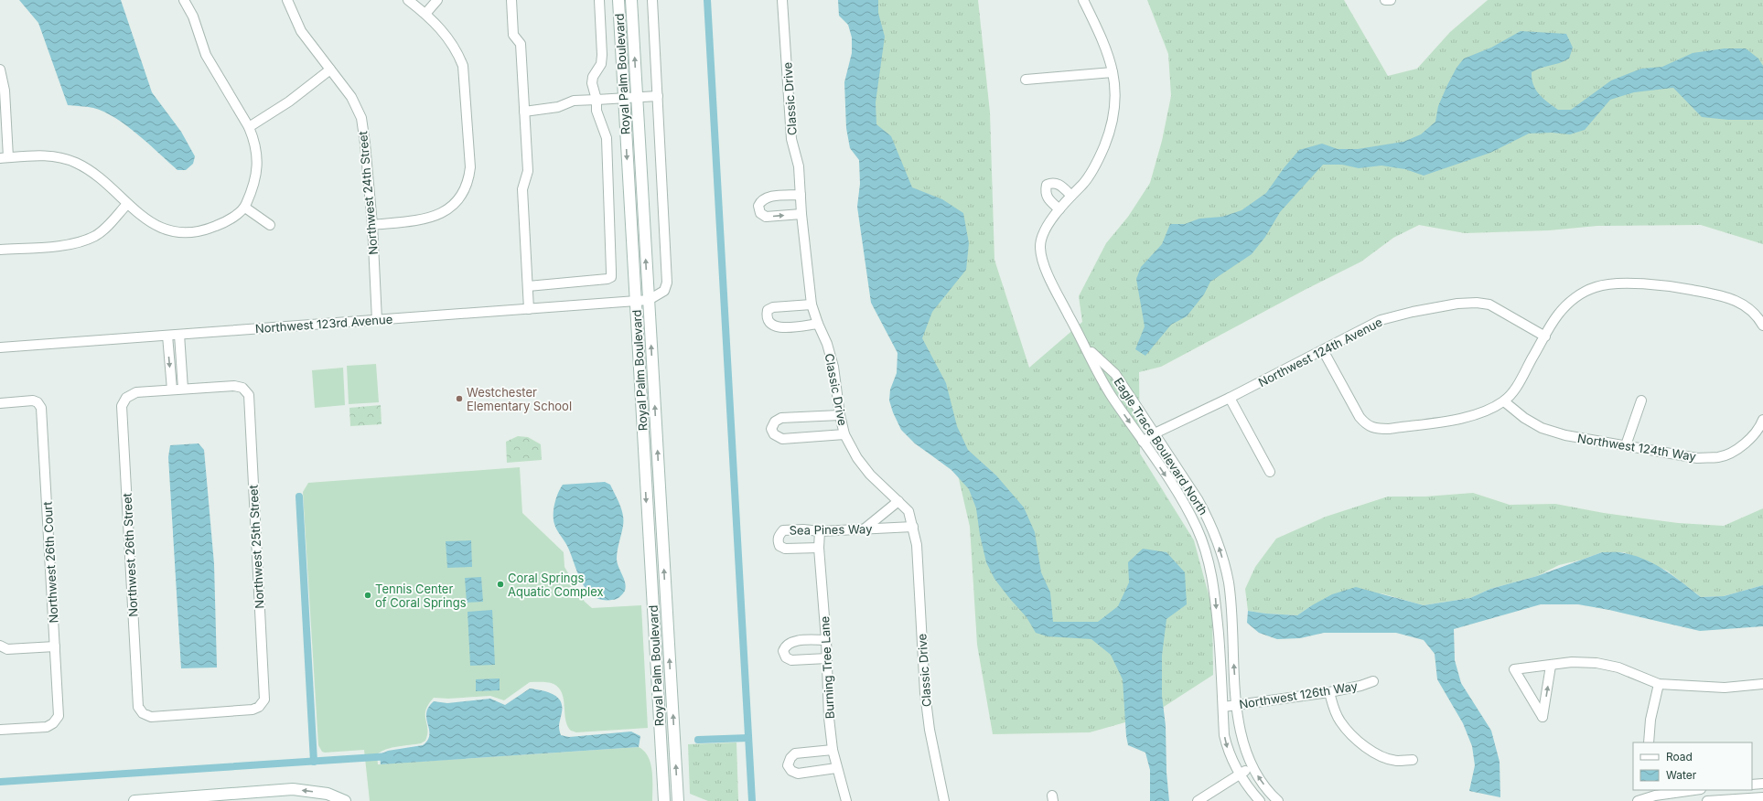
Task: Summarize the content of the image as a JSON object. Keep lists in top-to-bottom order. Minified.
{"streets":{"street":["Royal Palm Boulevard","Classic Drive","Northwest 24th Street","Northwest 123rd Avenue","Northwest 124th Avenue","Eagle Trace Boulevard North","Northwest 124th Way","Sea Pines Way","Northwest 25th Street","Northwest 26th Street","Northwest 26th Court","Burning Tree Lane","Northwest 126th Way"]},"crossings":[["Royal Palm Boulevard","Northwest 123rd Avenue"],["Classic Drive","Sea Pines Way"],["Northwest 24th Street","Northwest 123rd Avenue"],["Northwest 124th Avenue","Eagle Trace Boulevard North"],["Eagle Trace Boulevard North","Northwest 126th Way"],["Sea Pines Way","Burning Tree Lane"],["Northwest 25th Street","Northwest 26th Street"]],"places":["Westchester Elementary School","Coral Springs Aquatic Complex","Tennis Center of Coral Springs"],"legend":["Road","Water"]}
